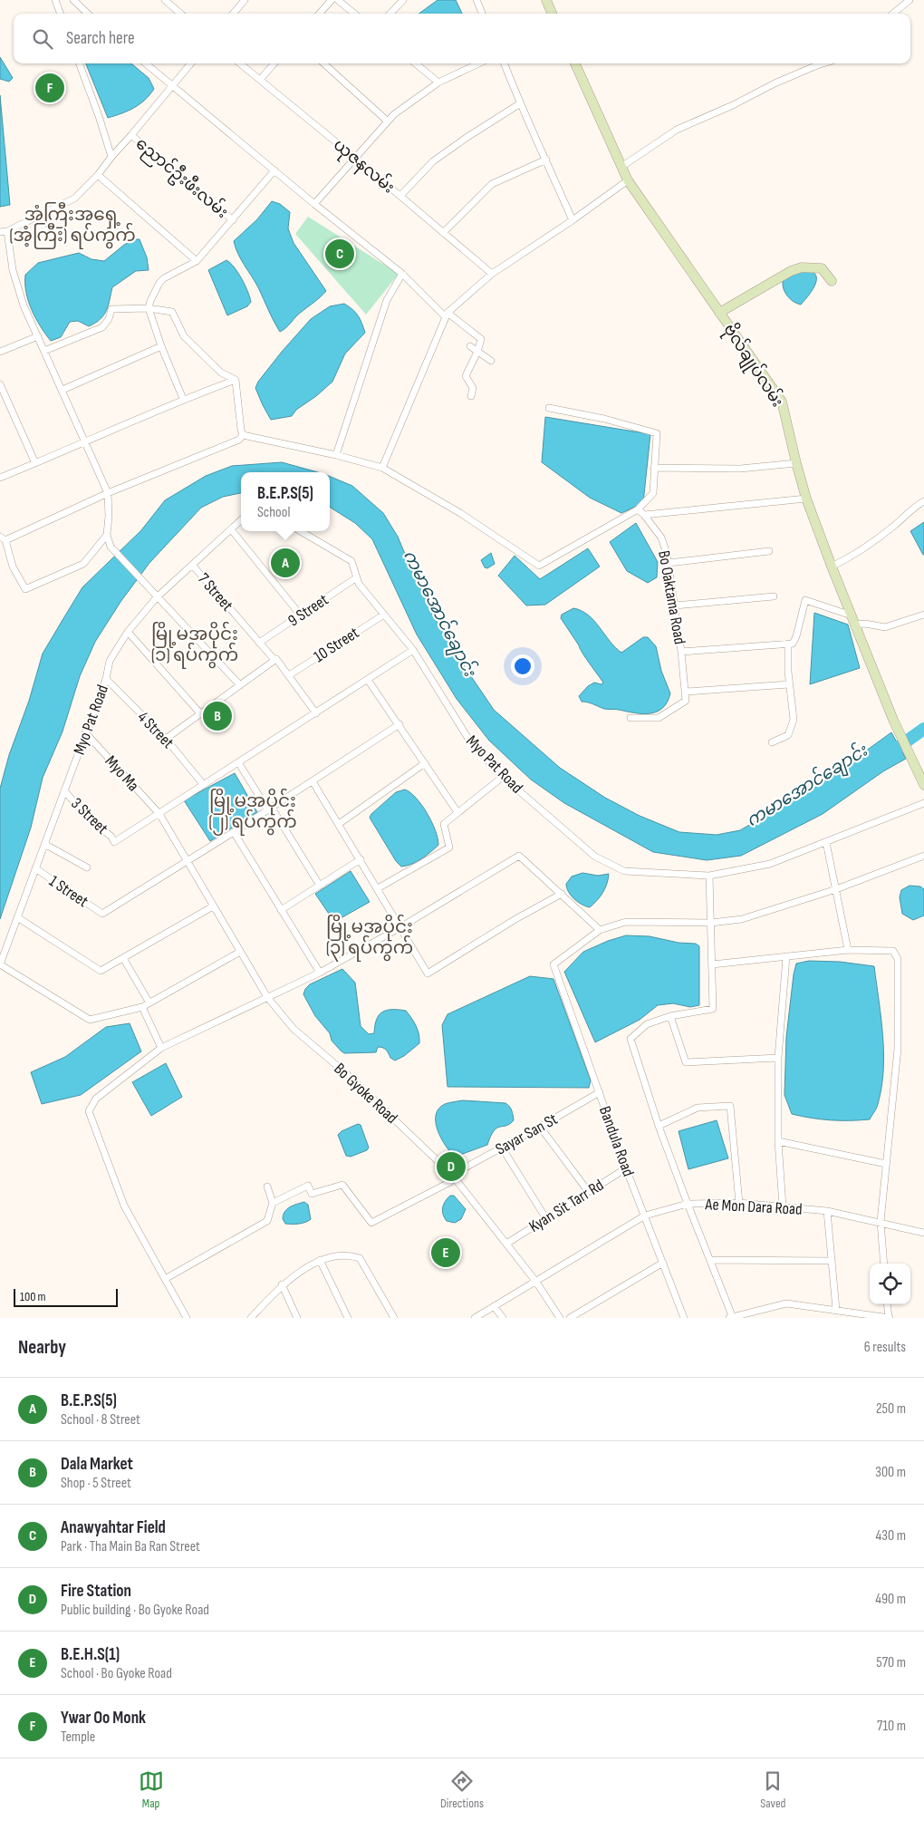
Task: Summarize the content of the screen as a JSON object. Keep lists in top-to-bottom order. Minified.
{"streets":{"street":["ယုဇနလမ်း","ညောင်ဦးဖီးလမ်း","ဗိုလ်ချုပ်လမ်း","7 Street","Bo Oaktama Road","9 Street","10 Street","Myo Pat Road","4 Street","Myo Ma","3 Street","1 Street","Bo Gyoke Road","Sayar San St","Bandula Road","Kyan Sit Tarr Rd","Ae Mon Dara Road"]},"crossings":[["7 Street","9 Street"],["7 Street","10 Street"],["7 Street","Myo Pat Road"],["9 Street","Myo Pat Road"],["10 Street","Myo Pat Road"],["Myo Pat Road","4 Street"],["Myo Pat Road","Myo Ma"],["Myo Pat Road","3 Street"],["Myo Pat Road","1 Street"],["Myo Ma","3 Street"],["Myo Ma","1 Street"],["Myo Ma","Bo Gyoke Road"],["1 Street","Bo Gyoke Road"],["Bo Gyoke Road","Sayar San St"],["Bo Gyoke Road","Kyan Sit Tarr Rd"],["Bo Gyoke Road","Ae Mon Dara Road"],["Sayar San St","Bandula Road"],["Bandula Road","Kyan Sit Tarr Rd"],["Bandula Road","Ae Mon Dara Road"]],"districts":["အံ့ကြီးအရှေ့ (အံ့ကြီး) ရပ်ကွက်","မြို့မအပိုင်း (၁) ရပ်ကွက်","မြို့မအပိုင်း (၂) ရပ်ကွက်","မြို့မအပိုင်း (၃) ရပ်ကွက်"],"water":["ကမာအောင်ချောင်း"],"scale_bar":"100 m","page":{"search":"Search here","pins":["F","C","A","B","D","E"],"popup":["B.E.P.S(5)","School"],"scale":"100 m","heading":["Nearby","6 results"],"list":[{"mark":"A","name":"B.E.P.S(5)","note":"School · 8 Street","value":"250 m"},{"mark":"B","name":"Dala Market","note":"Shop · 5 Street","value":"300 m"},{"mark":"C","name":"Anawyahtar Field","note":"Park · Tha Main Ba Ran Street","value":"430 m"},{"mark":"D","name":"Fire Station","note":"Public building · Bo Gyoke Road","value":"490 m"},{"mark":"E","name":"B.E.H.S(1)","note":"School · Bo Gyoke Road","value":"570 m"},{"mark":"F","name":"Ywar Oo Monk","note":"Temple","value":"710 m"}],"nav":["Map","Directions","Saved"]}}
